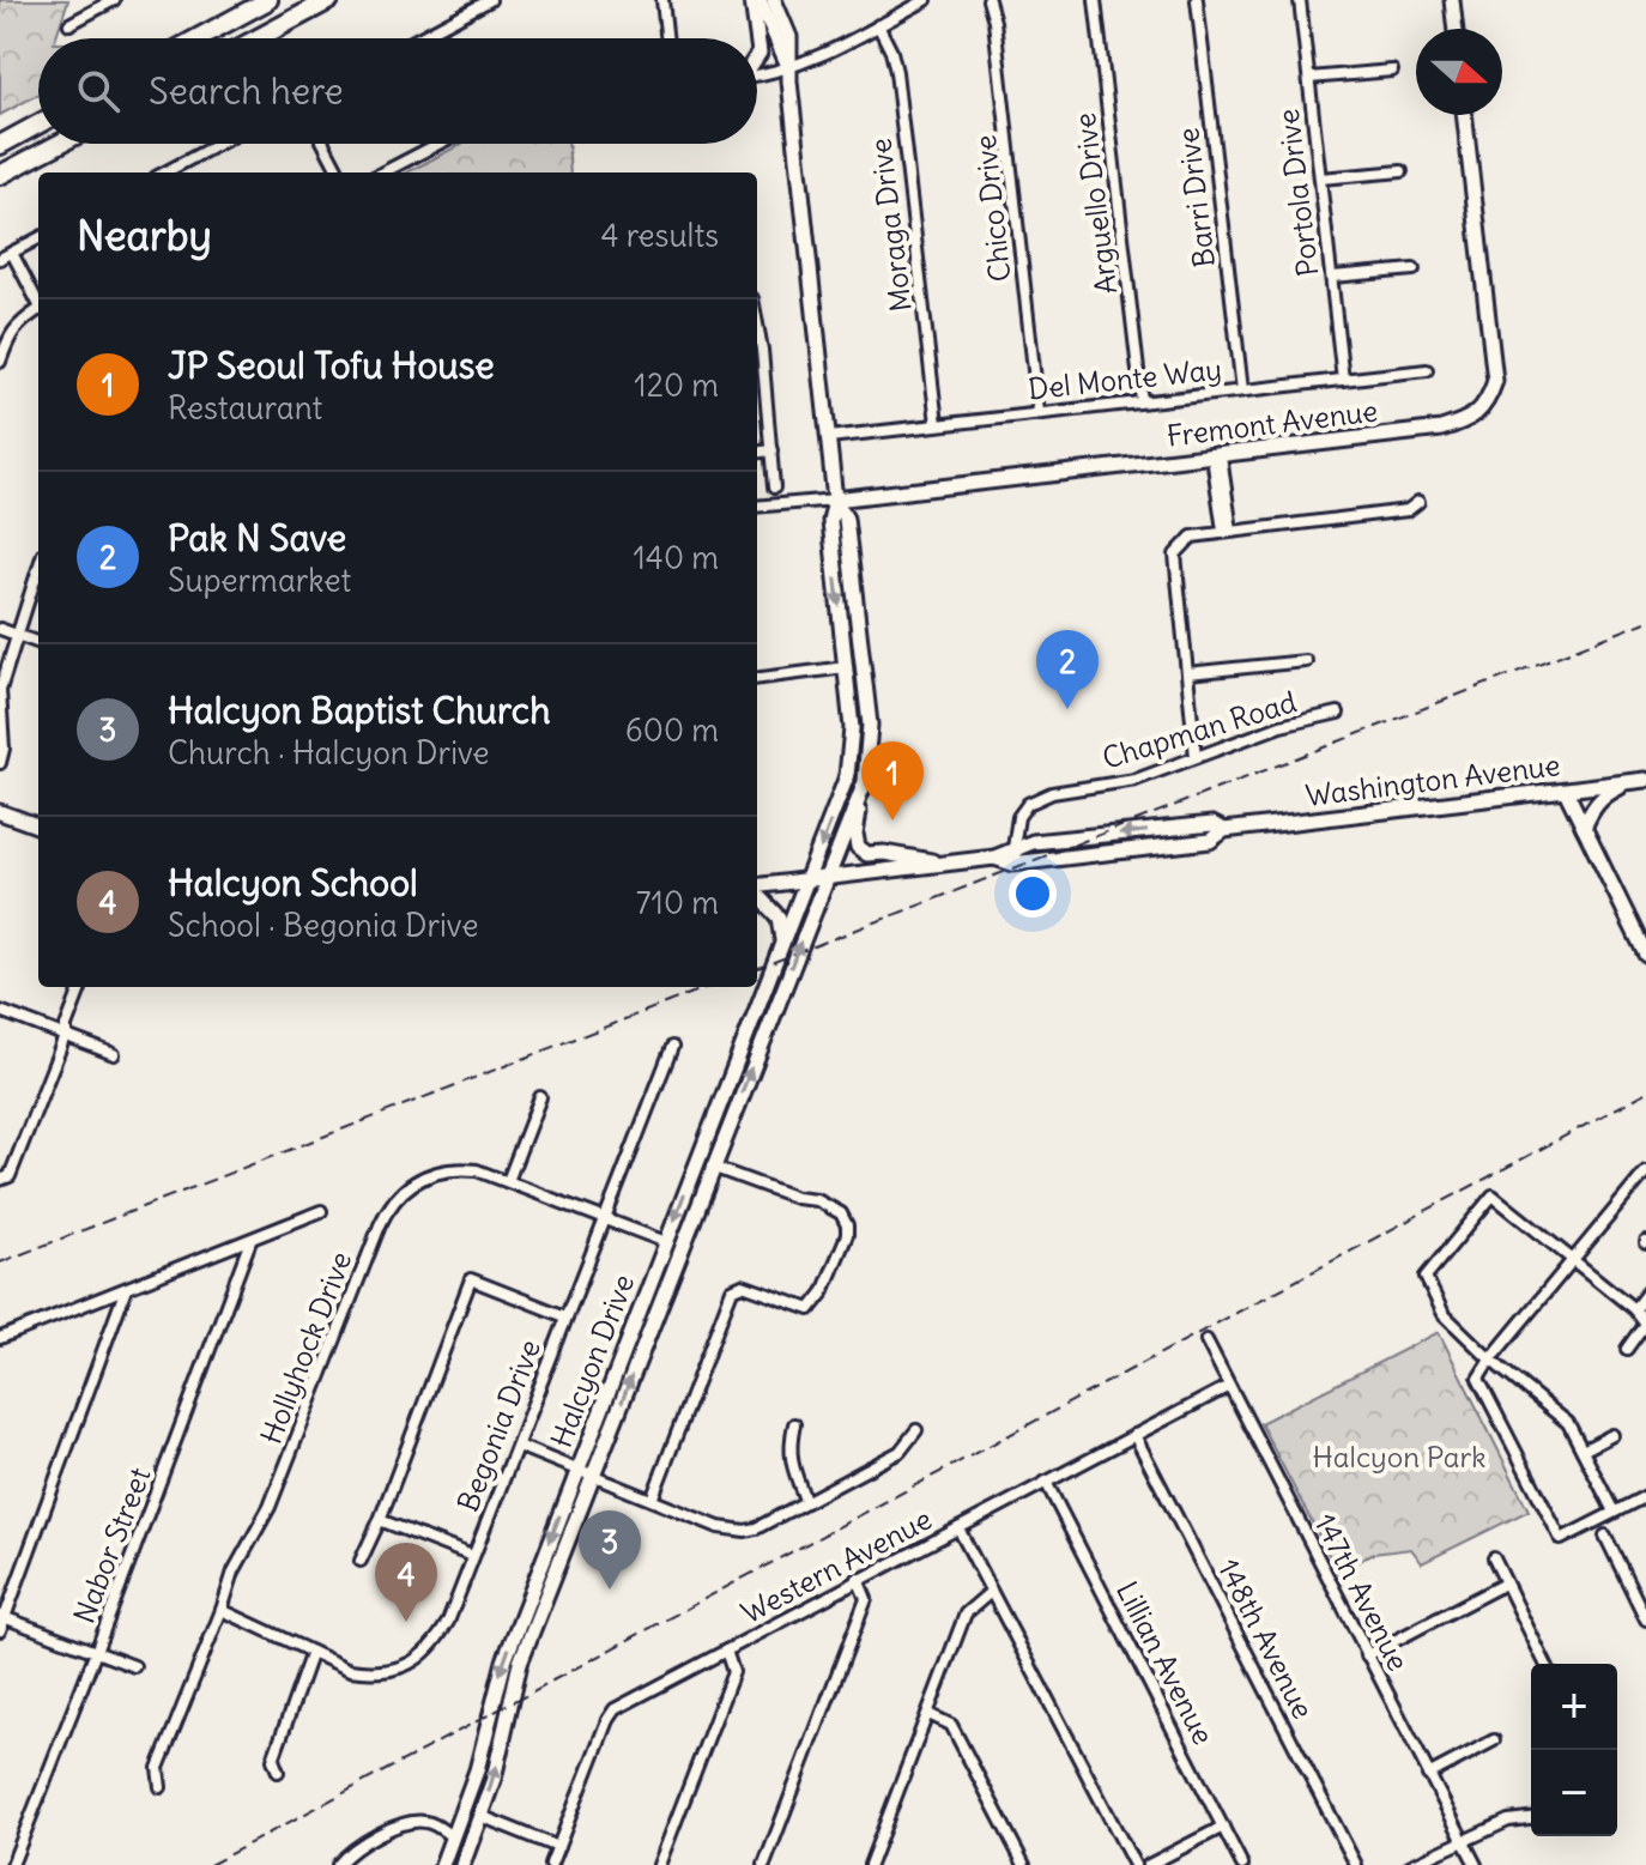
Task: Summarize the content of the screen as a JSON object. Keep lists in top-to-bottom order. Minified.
{"streets":{"main road":["Fremont Avenue","Washington Avenue","Halcyon Drive"],"street":["Portola Drive","Barri Drive","Arguello Drive","Chico Drive","Moraga Drive","Del Monte Way","Chapman Road","Hollyhock Drive","Begonia Drive","Nabor Street","Western Avenue","147th Avenue","148th Avenue","Lillian Avenue"]},"crossings":[["Portola Drive","Del Monte Way"],["Barri Drive","Del Monte Way"],["Arguello Drive","Del Monte Way"],["Chico Drive","Del Monte Way"],["Moraga Drive","Del Monte Way"],["Fremont Avenue","Halcyon Drive"],["Chapman Road","Washington Avenue"],["Washington Avenue","Halcyon Drive"],["Hollyhock Drive","Halcyon Drive"],["Hollyhock Drive","Begonia Drive"],["Western Avenue","147th Avenue"],["Western Avenue","148th Avenue"],["Western Avenue","Lillian Avenue"]],"parks":["Halcyon Park"],"north":"right","page":{"search":"Search here","heading":["Nearby","4 results"],"list":[{"mark":"1","name":"JP Seoul Tofu House","note":"Restaurant","value":"120 m"},{"mark":"2","name":"Pak N Save","note":"Supermarket","value":"140 m"},{"mark":"3","name":"Halcyon Baptist Church","note":"Church · Halcyon Drive","value":"600 m"},{"mark":"4","name":"Halcyon School","note":"School · Begonia Drive","value":"710 m"}],"pins":["2","1","3","4"],"map_buttons":["+","−"]}}
